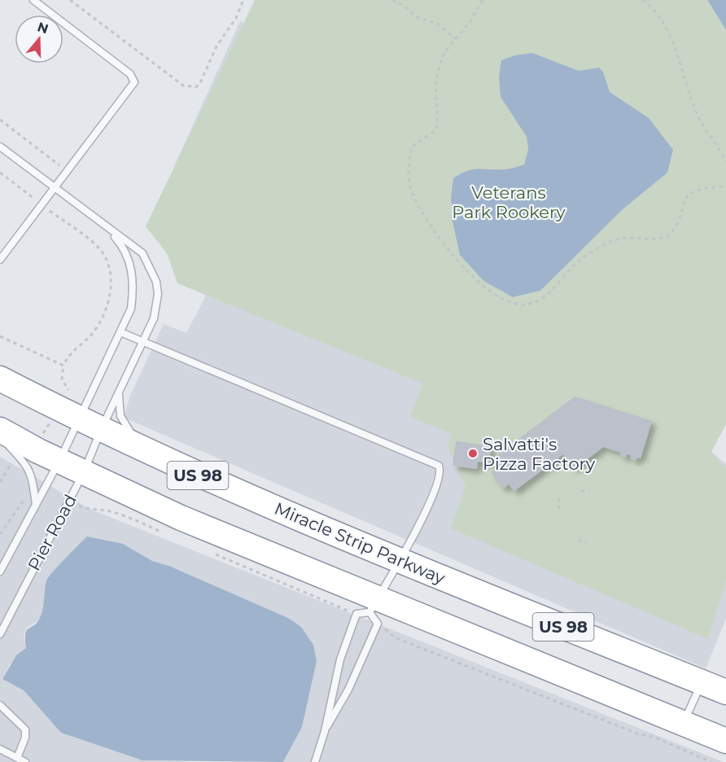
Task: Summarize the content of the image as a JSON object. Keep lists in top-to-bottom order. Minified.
{"streets":{"highway":["US 98","Miracle Strip Parkway"],"lane":["Pier Road"]},"crossings":[["US 98","Pier Road"],["Pier Road","Miracle Strip Parkway"]],"parks":["Veterans Park Rookery"],"places":["Salvatti's Pizza Factory"],"north":"top"}
